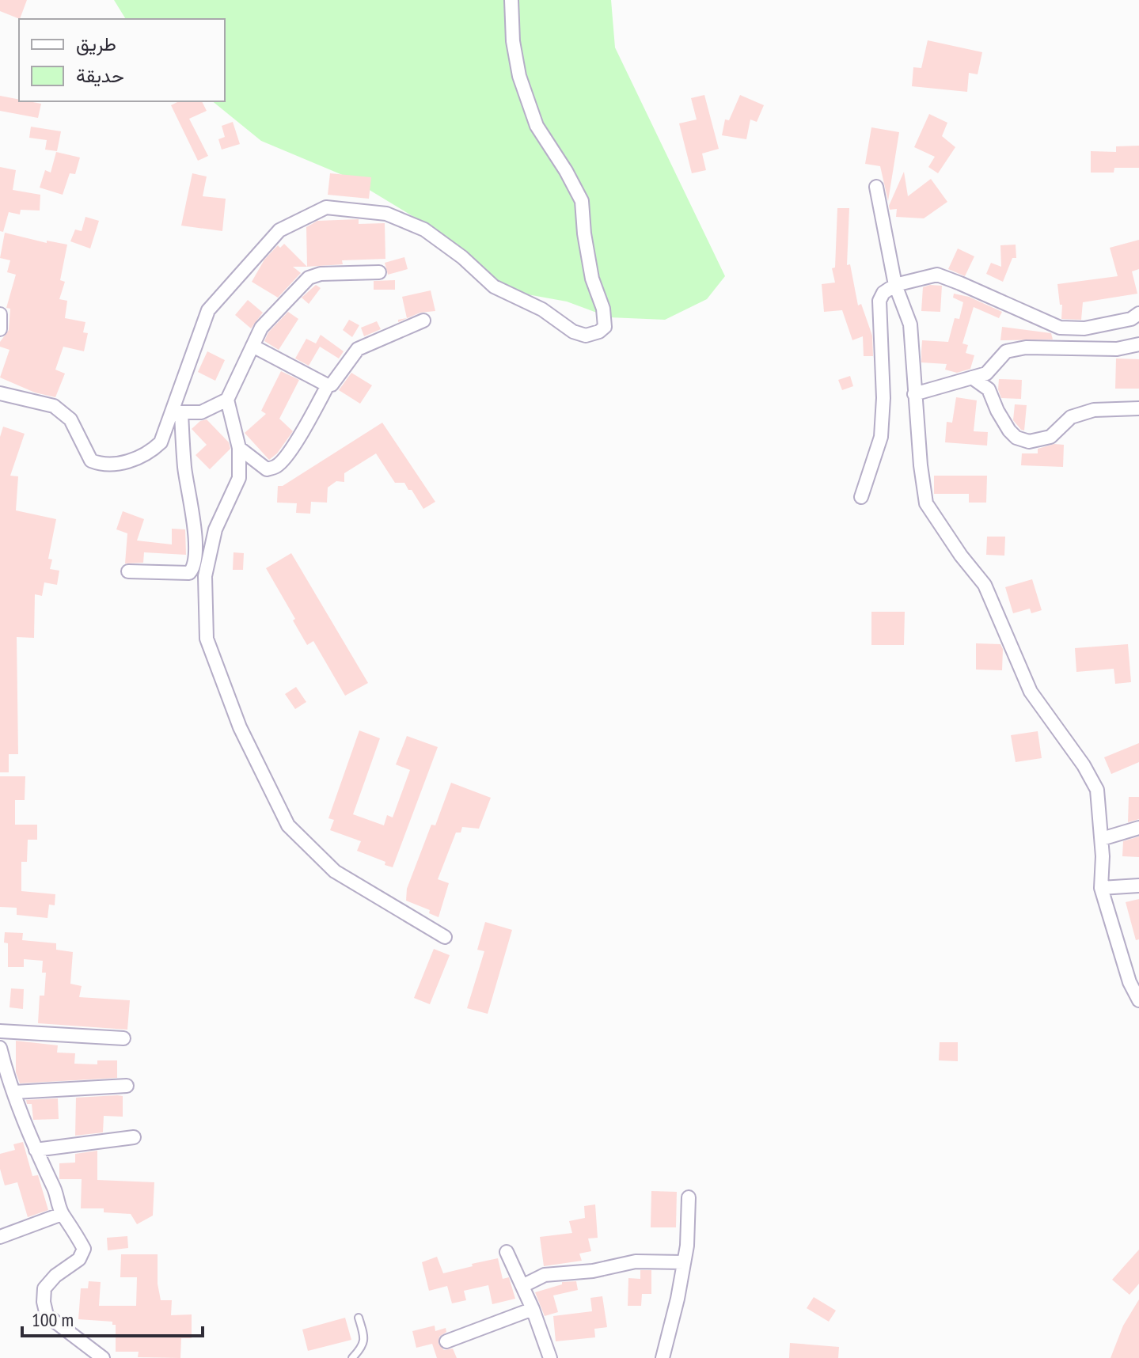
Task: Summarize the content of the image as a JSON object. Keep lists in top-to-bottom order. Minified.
{"legend":["طريق","حديقة"],"scale_bar":"100 m"}
